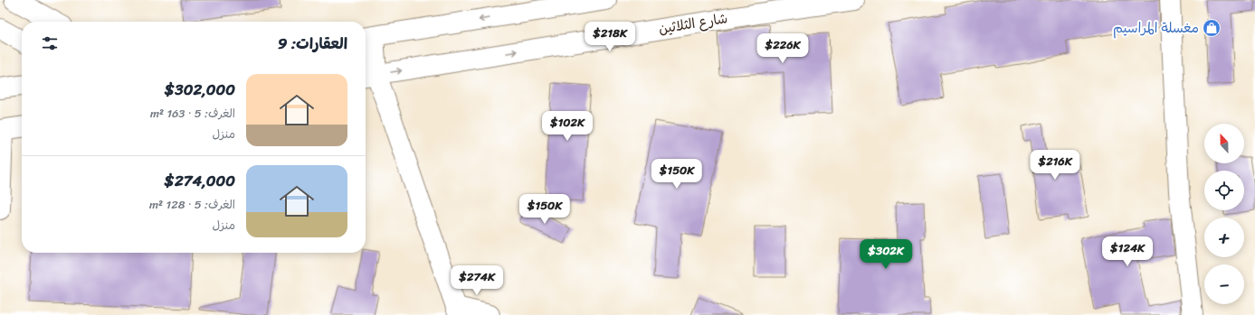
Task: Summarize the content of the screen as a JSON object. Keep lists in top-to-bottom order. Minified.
{"streets":{"street":["شارع الثلاثين"]},"places":{"shop":["مغسلة المراسيم"]},"north":"top","page":{"price":["$218K","$226K","$102K","$216K","$150K","$150K","$124K","$302K","$274K"],"heading":"العقارات: 9","list":[{"name":"$302,000","note":"الغرف: 5 · 163 m² · منزل"},{"name":"$274,000","note":"الغرف: 5 · 128 m² · منزل"}],"map_buttons":["+","−"]}}
